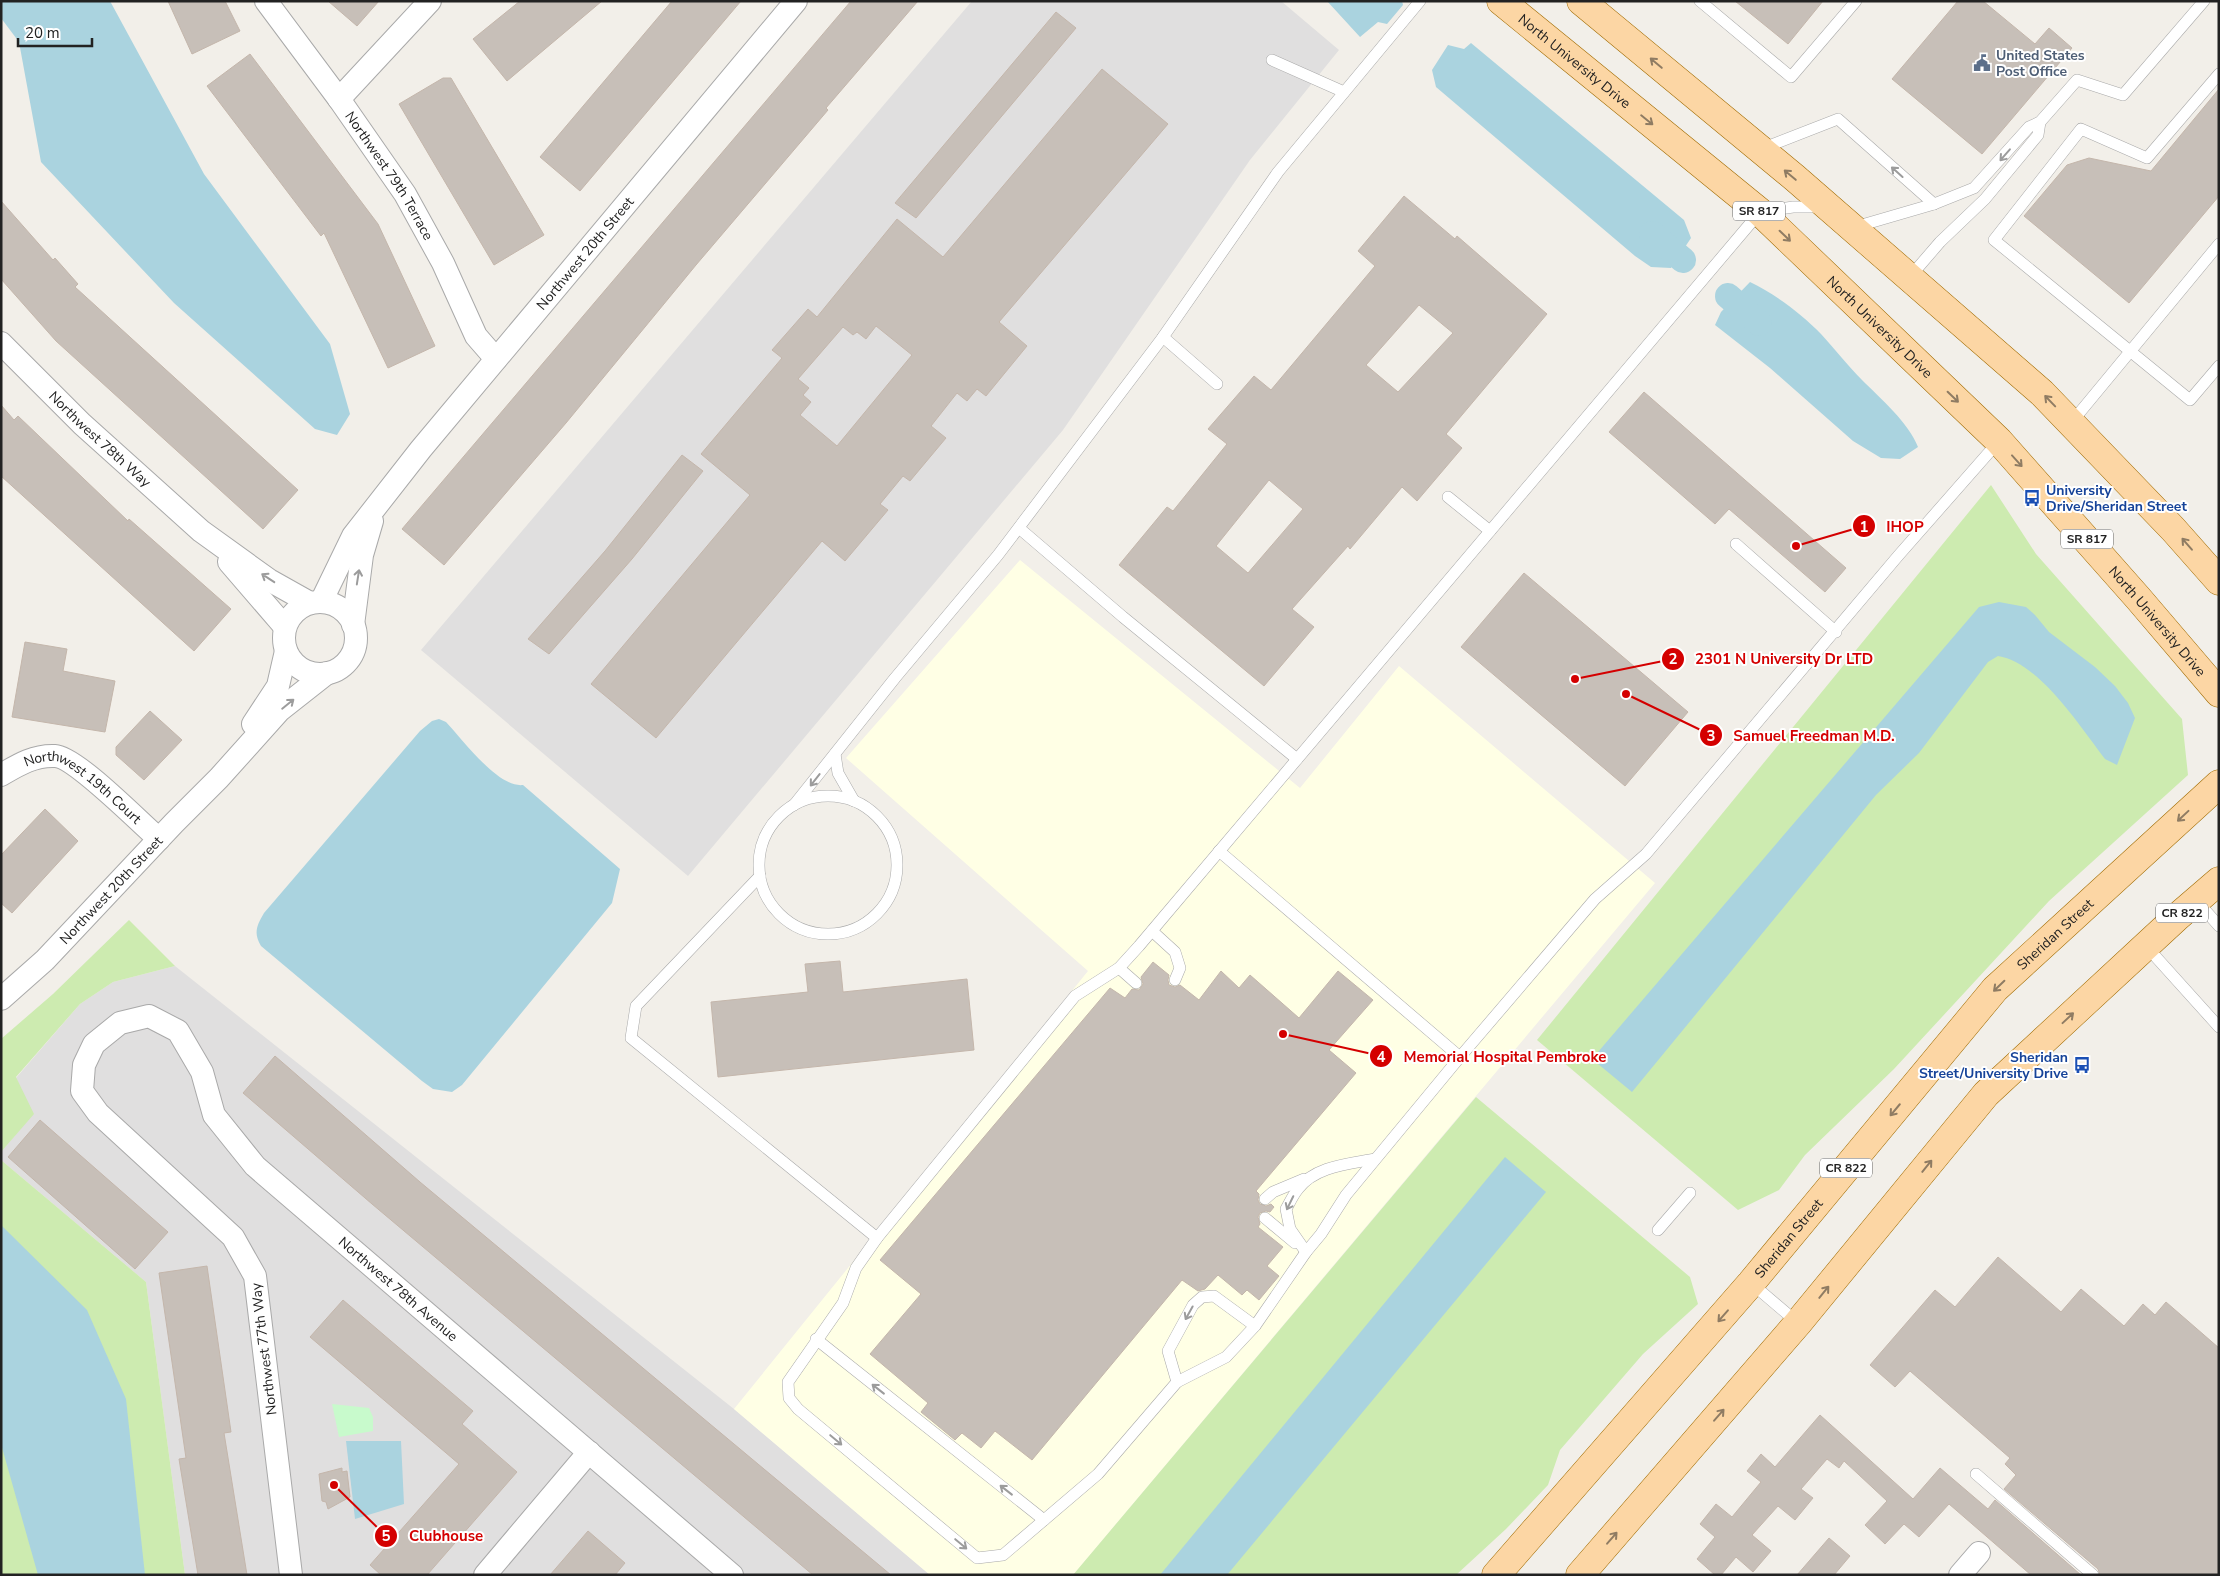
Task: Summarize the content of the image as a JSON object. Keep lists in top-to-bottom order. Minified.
{"streets":{"main road":["North University Drive","SR 817","CR 822","Sheridan Street"],"street":["Northwest 79th Terrace","Northwest 20th Street","Northwest 78th Way","Northwest 19th Court","Northwest 78th Avenue","Northwest 77th Way"]},"crossings":[["Northwest 79th Terrace","Northwest 20th Street"],["Northwest 20th Street","Northwest 78th Way"],["Northwest 20th Street","Northwest 19th Court"],["Northwest 78th Avenue","Northwest 77th Way"]],"places":{"public building":["United States Post Office"],"bus stop":["University Drive/Sheridan Street","Sheridan Street/University Drive"],"other":["IHOP","2301 N University Dr LTD","Samuel Freedman M.D.","Memorial Hospital Pembroke","Clubhouse"]},"scale_bar":"20 m"}
